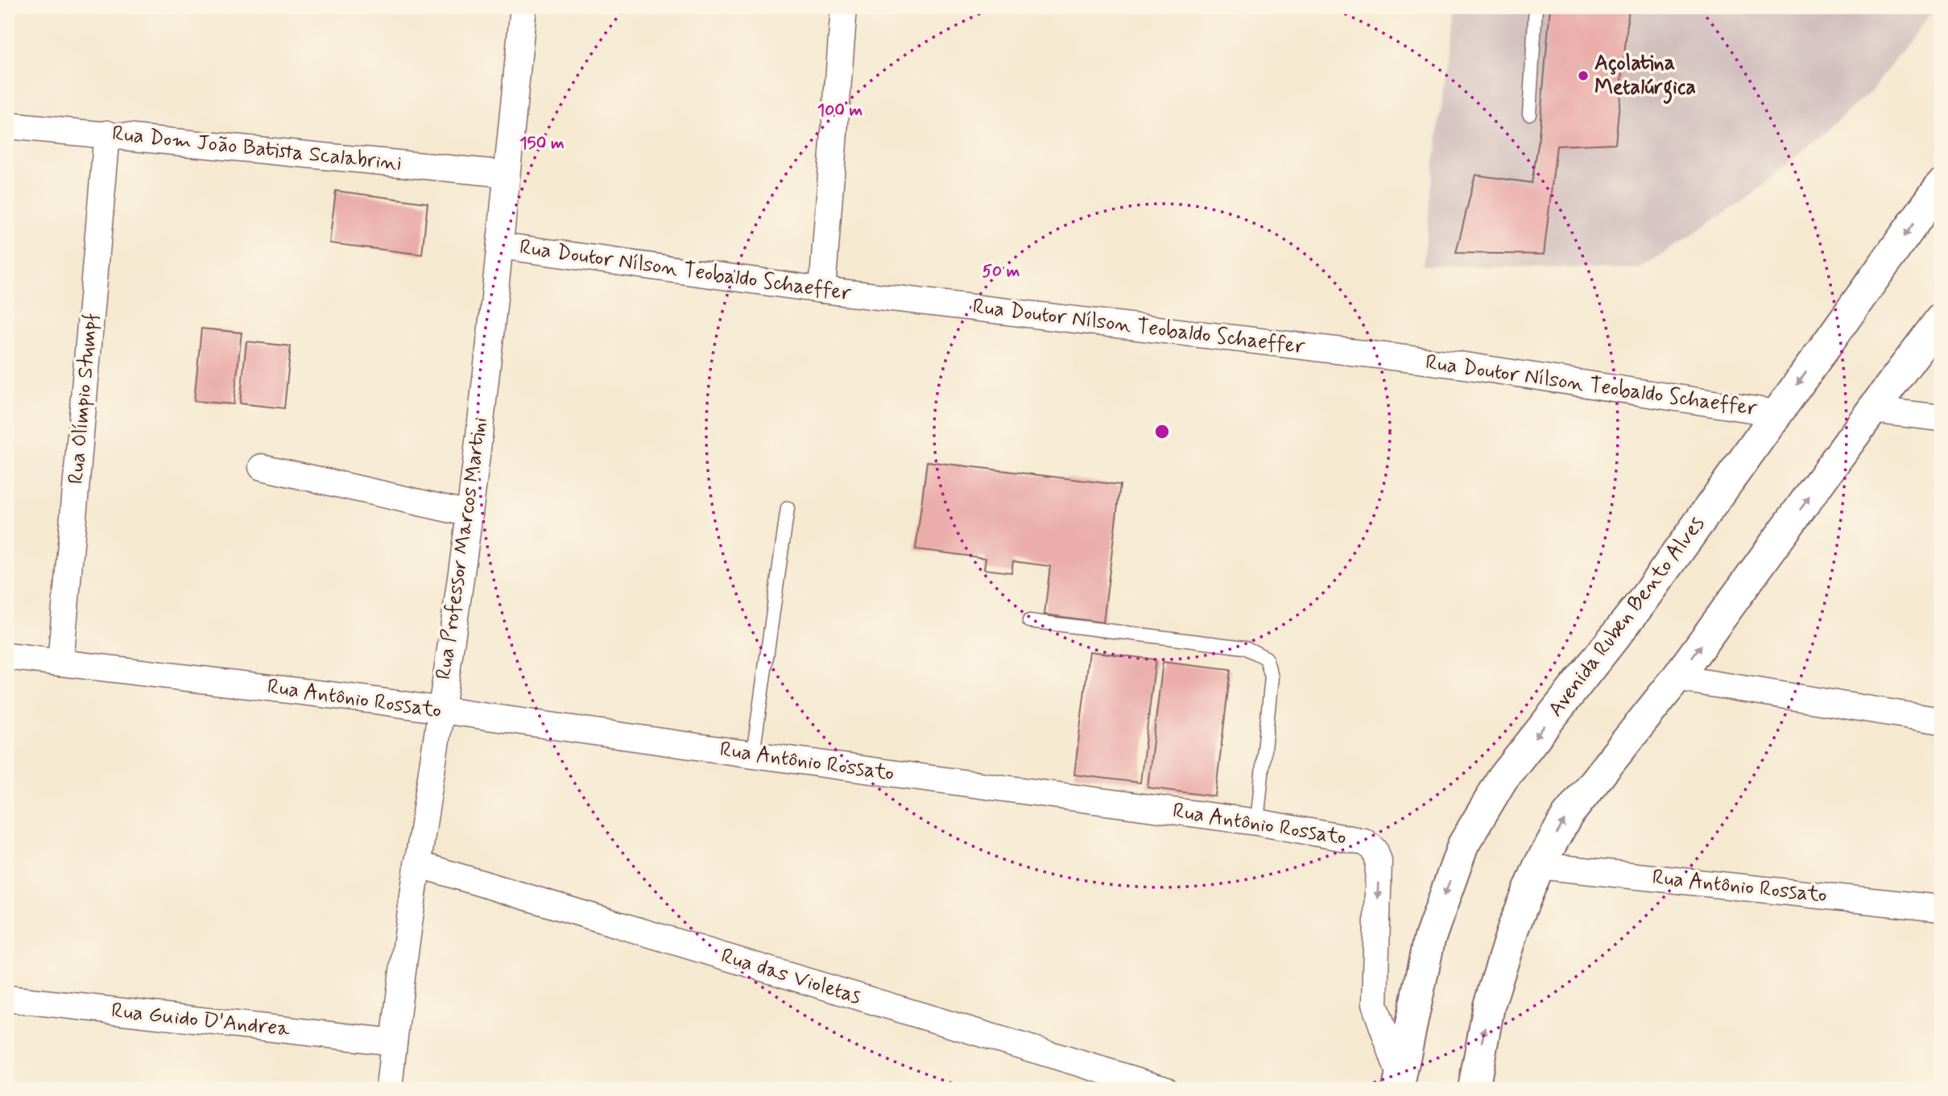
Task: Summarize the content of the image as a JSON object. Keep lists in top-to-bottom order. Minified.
{"streets":{"main road":["Avenida Ruben Bento Alves"],"street":["Rua Dom João Batista Scalabrini","Rua Doutor Nílson Teobaldo Schaeffer","Rua Olímpio Stumpf","Rua Professor Marcos Martini","Rua Antônio Rossato","Rua das Violetas","Rua Guido D'Andrea"]},"crossings":[["Rua Dom João Batista Scalabrini","Rua Olímpio Stumpf"],["Rua Dom João Batista Scalabrini","Rua Professor Marcos Martini"],["Rua Doutor Nílson Teobaldo Schaeffer","Rua Professor Marcos Martini"],["Rua Doutor Nílson Teobaldo Schaeffer","Avenida Ruben Bento Alves"],["Rua Olímpio Stumpf","Rua Antônio Rossato"],["Rua Professor Marcos Martini","Rua Antônio Rossato"],["Rua Professor Marcos Martini","Rua das Violetas"],["Rua Professor Marcos Martini","Rua Guido D'Andrea"],["Avenida Ruben Bento Alves","Rua Antônio Rossato"]],"places":["Açolatina Metalúrgica"],"rings":["100 m","150 m","50 m"]}
